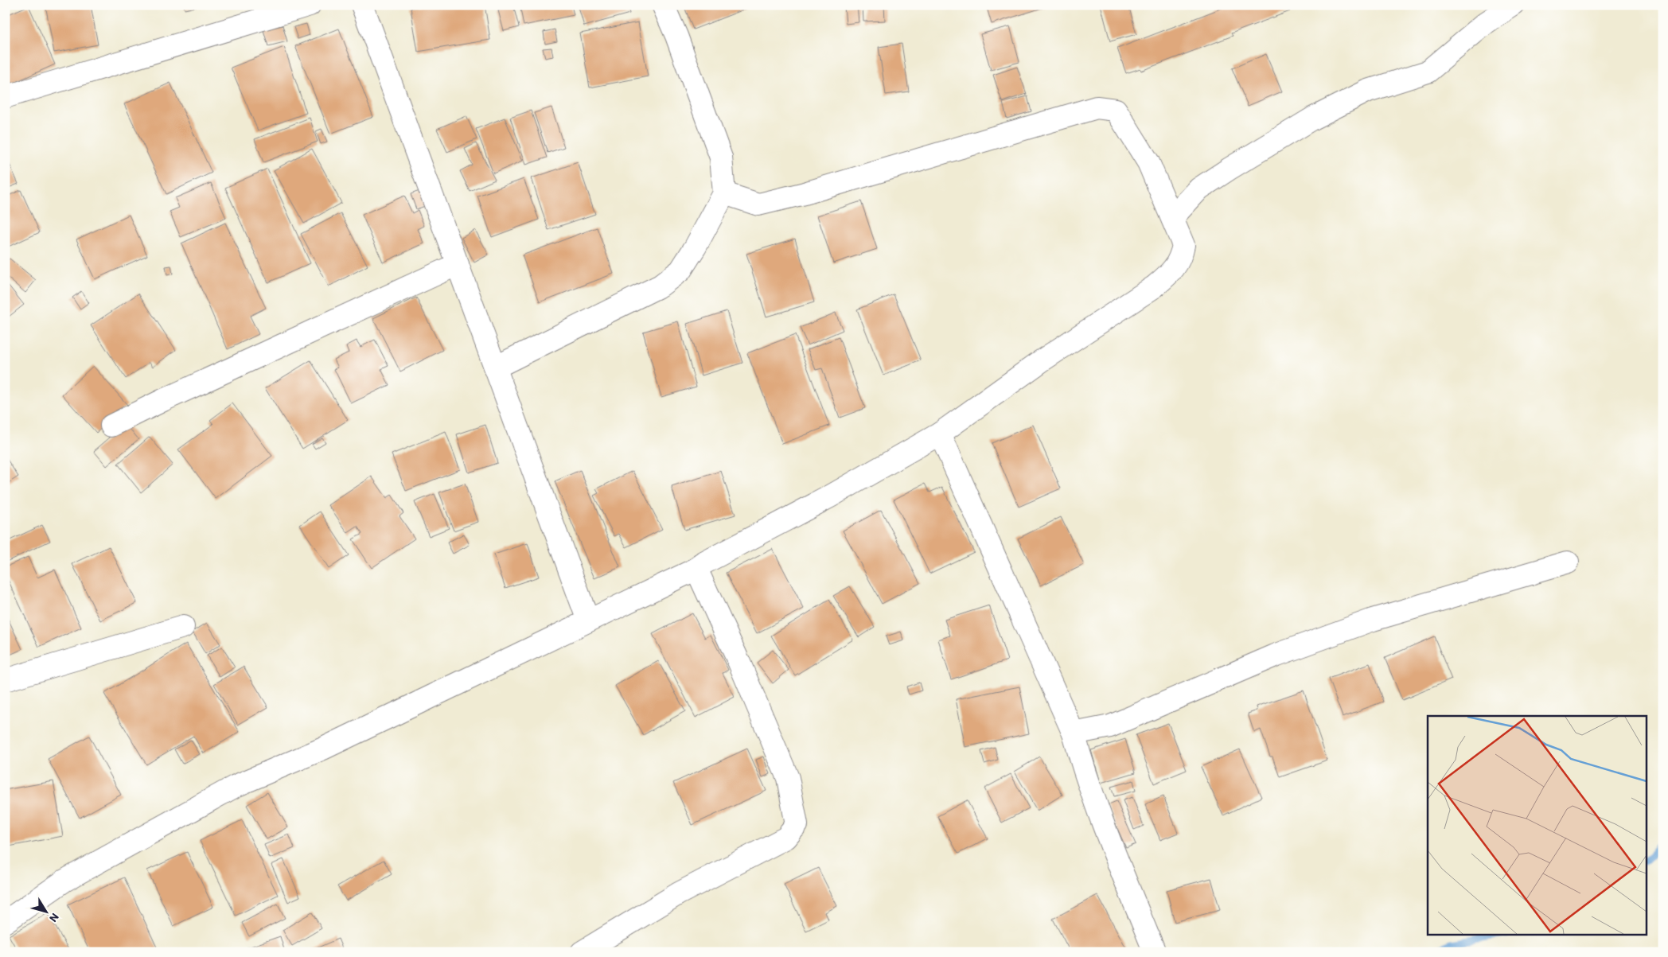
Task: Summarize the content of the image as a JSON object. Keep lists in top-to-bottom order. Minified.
{"north":"bottom right"}
